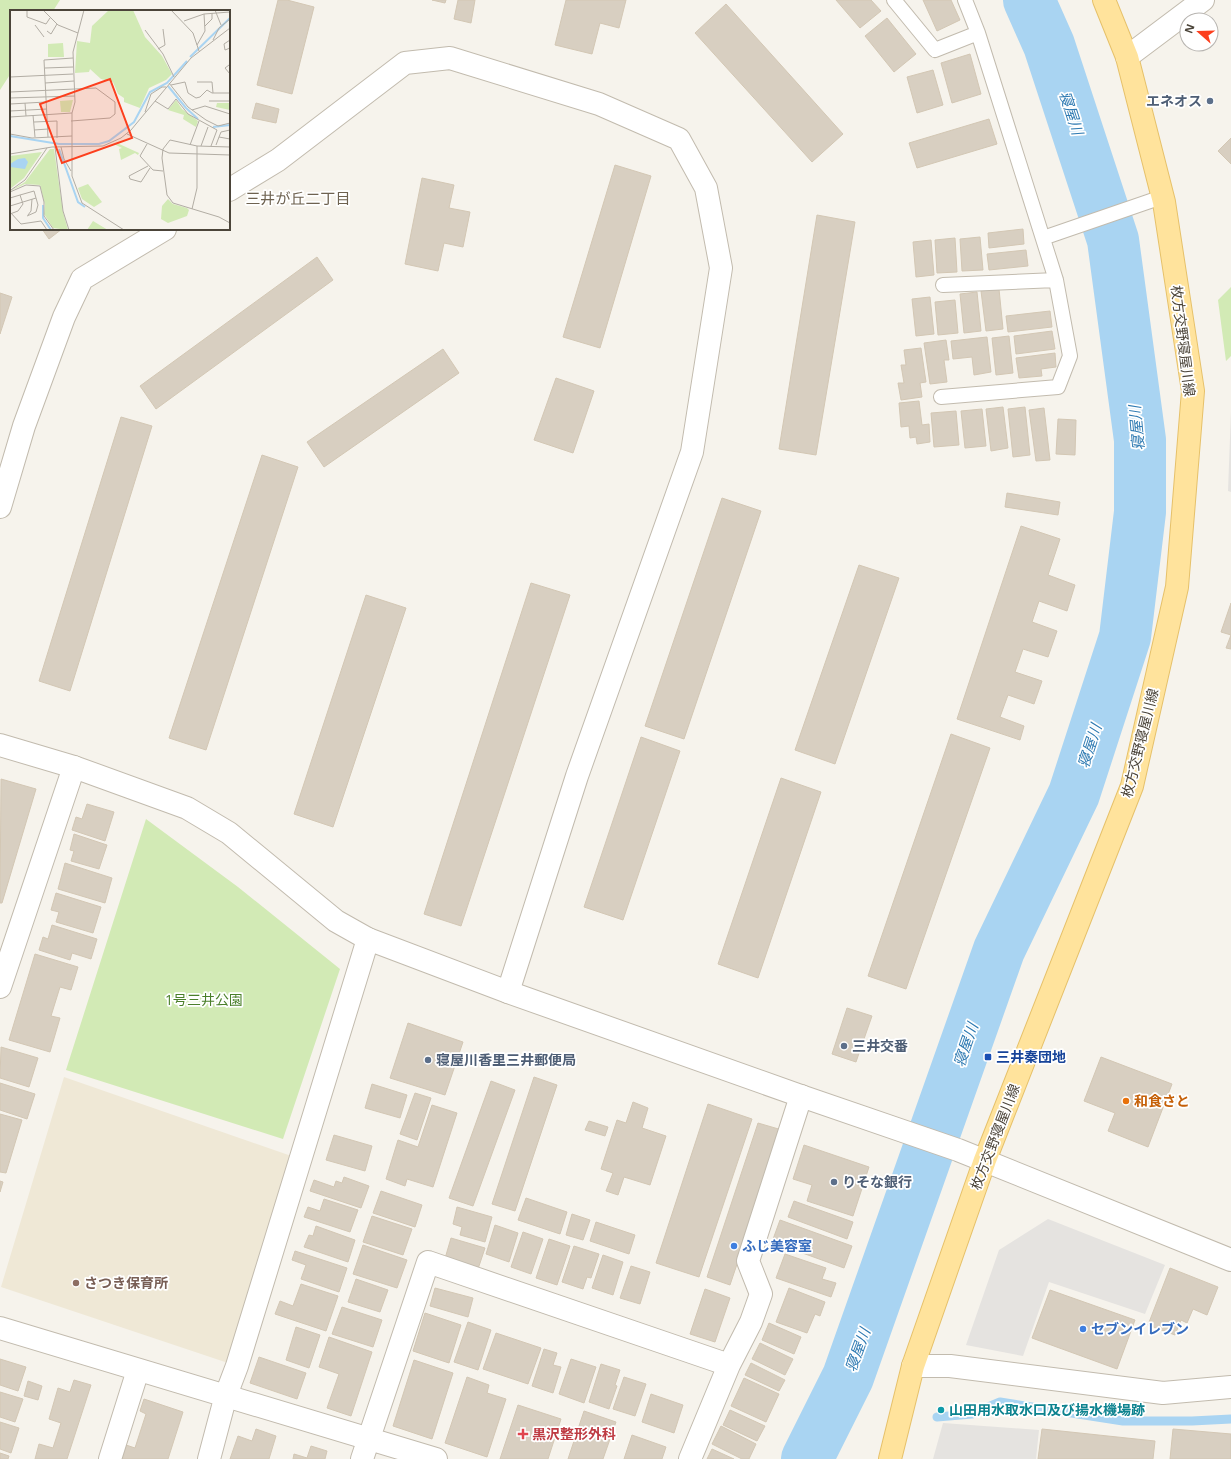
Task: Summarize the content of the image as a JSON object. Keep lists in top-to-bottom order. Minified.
{"streets":{"main road":["枚方交野寝屋川線"]},"districts":["三井が丘二丁目"],"water":["寝屋川"],"parks":["1号三井公園"],"places":{"other":["エネオス","三井交番","寝屋川香里三井郵便局","和食さと","りそな銀行","ふじ美容室","さつき保育所","セブンイレブン","山田用水取水口及び揚水機場跡"],"transit":["三井秦団地"],"health":["黒沢整形外科"]},"north":"left"}
